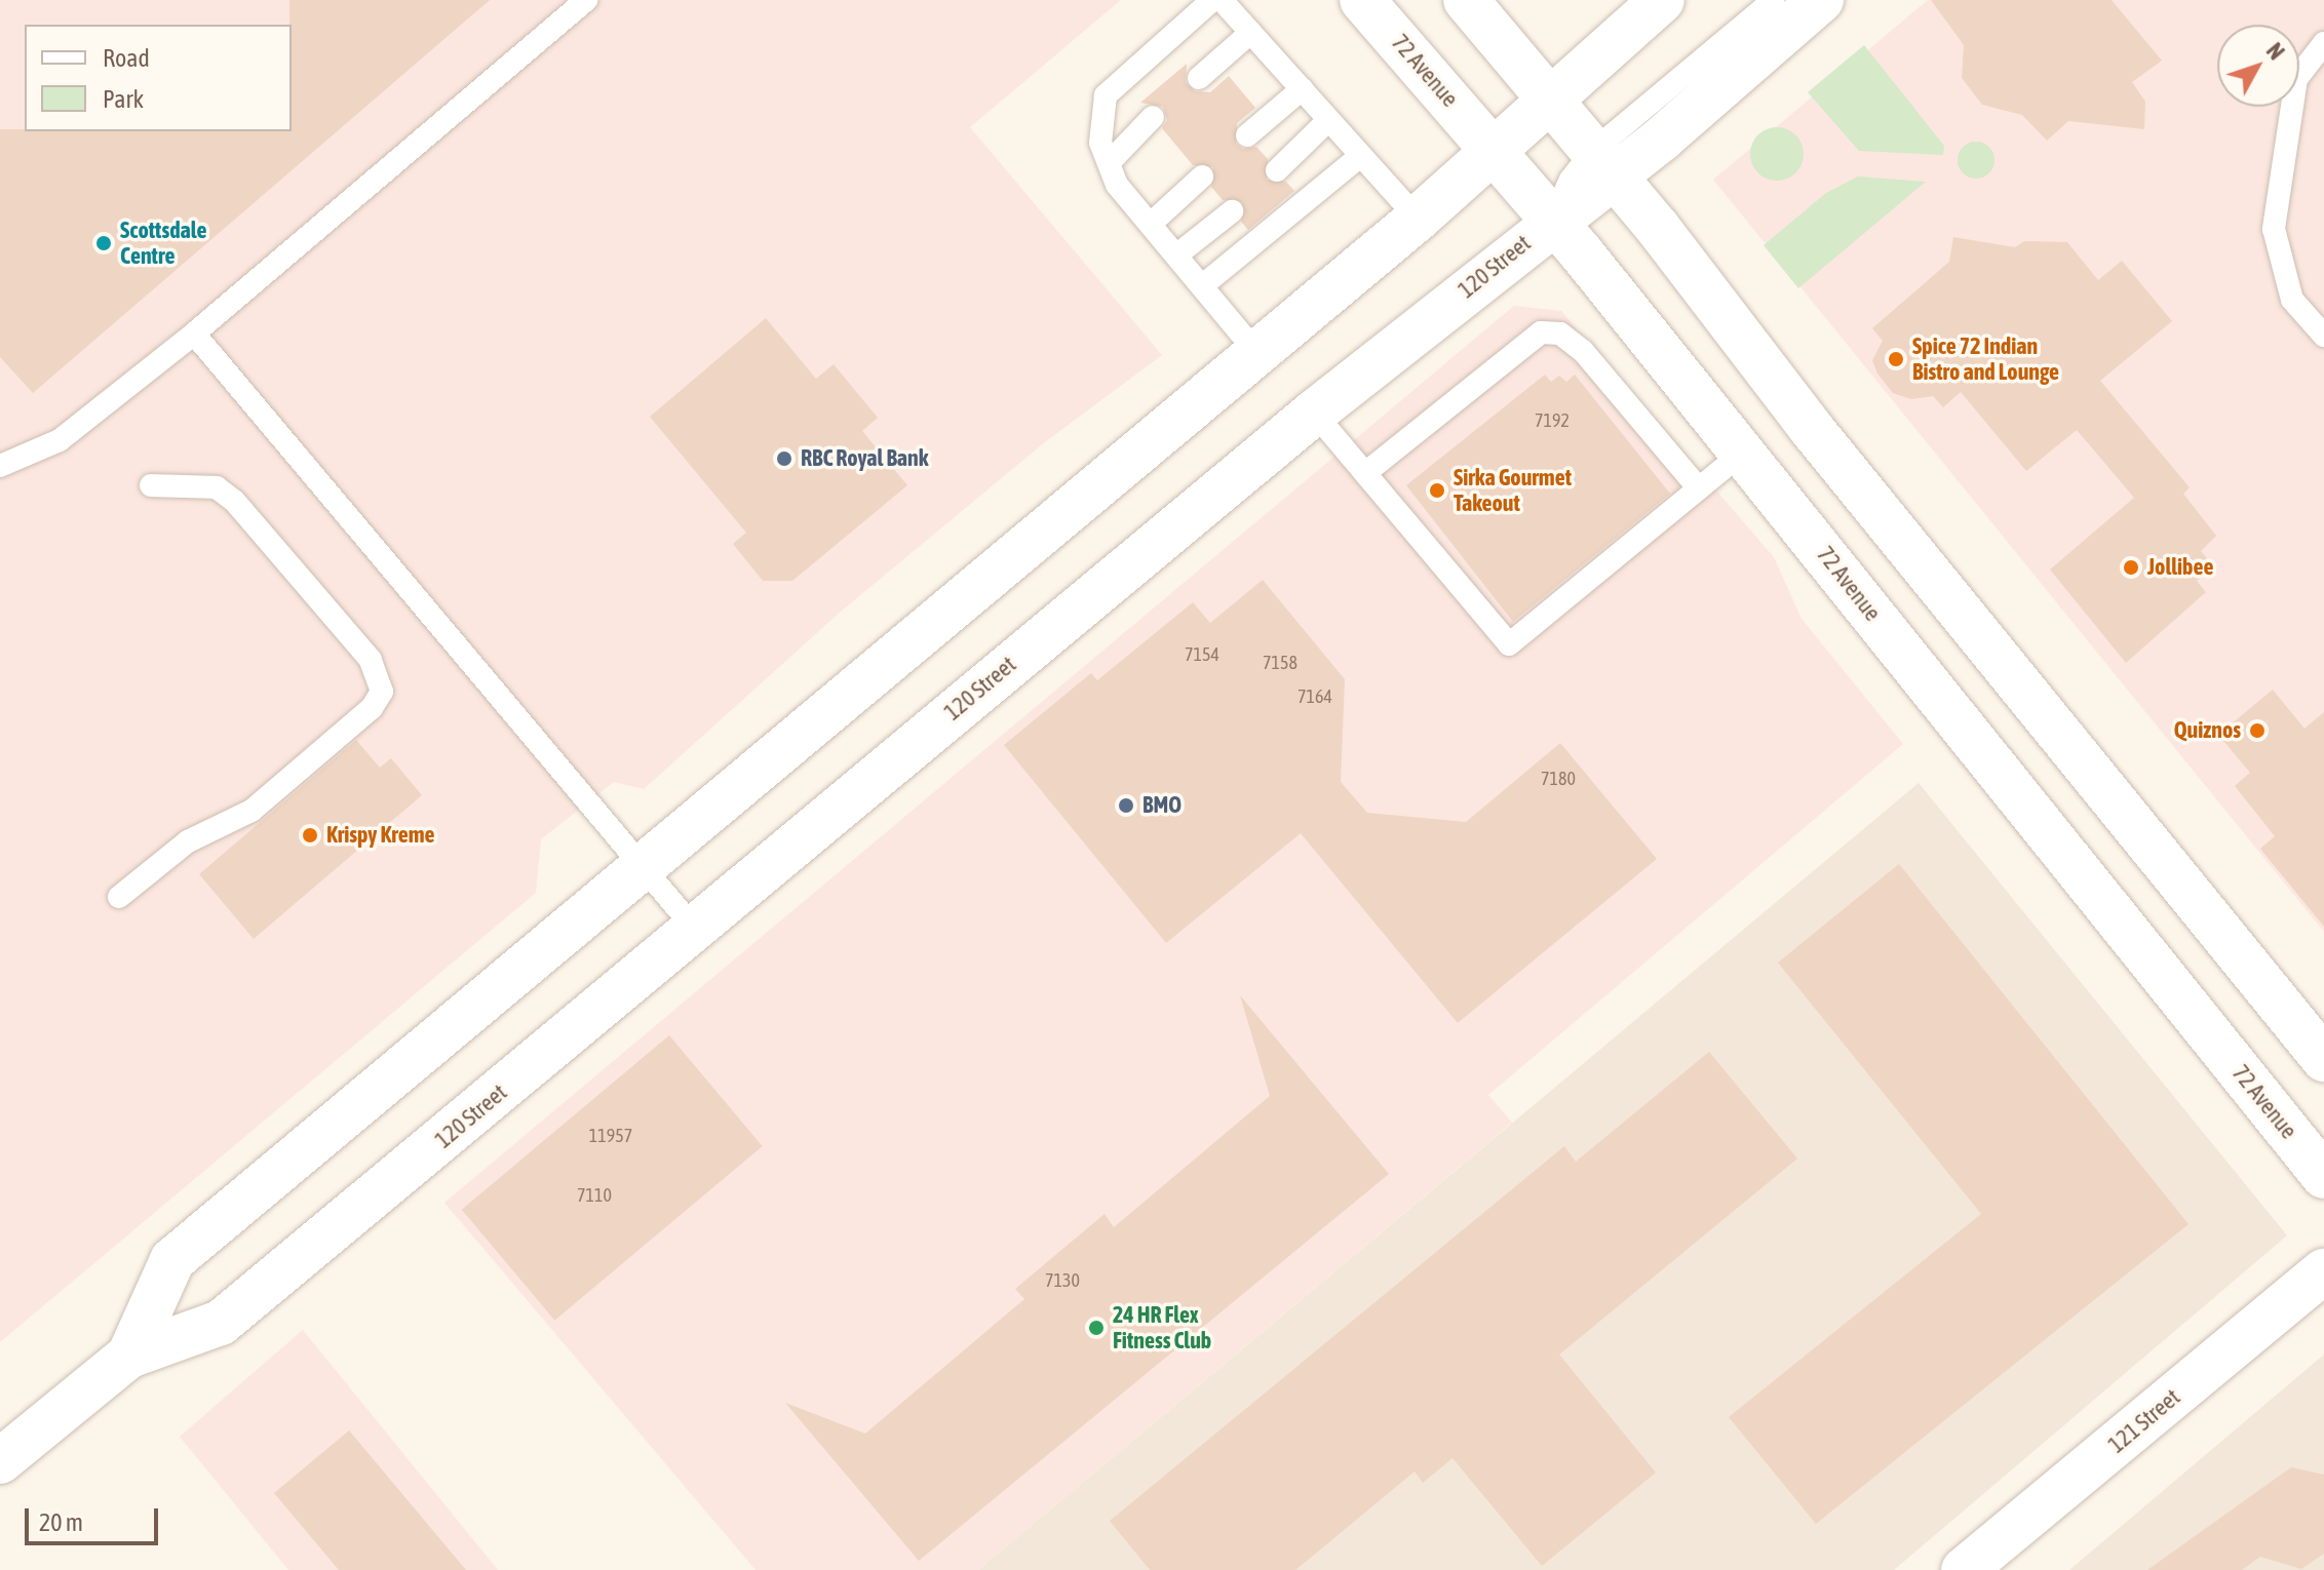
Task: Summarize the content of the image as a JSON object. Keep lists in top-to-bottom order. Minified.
{"streets":{"main road":["72 Avenue","120 Street","121 Street"]},"crossings":[["72 Avenue","120 Street"]],"places":["Scottsdale Centre","Spice 72 Indian Bistro and Lounge","RBC Royal Bank","Sirka Gourmet Takeout","Jollibee","Quiznos","BMO","Krispy Kreme","24 HR Flex Fitness Club"],"house_numbers":["7192","7154","7158","7164","7180","11957","7110","7130"],"legend":["Road","Park"],"scale_bar":"20 m","north":"top right"}
